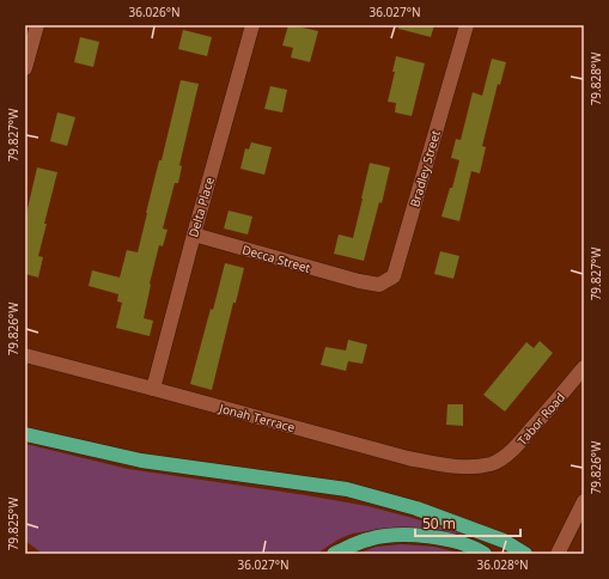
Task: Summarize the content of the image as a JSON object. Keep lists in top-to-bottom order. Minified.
{"streets":{"street":["Bradley Street","Delta Place","Decca Street","Jonah Terrace","Tabor Road"]},"crossings":[["Bradley Street","Decca Street"],["Delta Place","Decca Street"],["Delta Place","Jonah Terrace"],["Jonah Terrace","Tabor Road"]],"scale_bar":"50 m","coordinates":["36.026°N","36.027°N","79.828°W","79.827°W","79.826°W","79.825°W","36.028°N"]}
